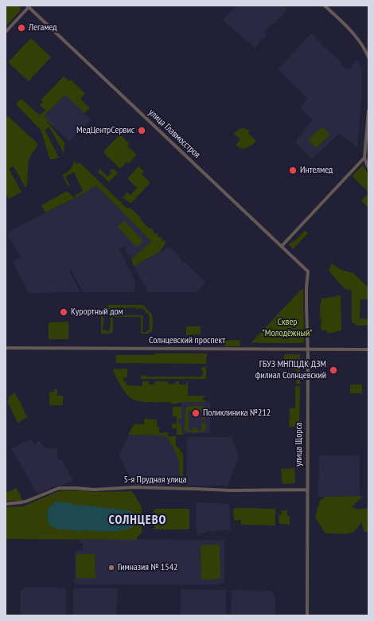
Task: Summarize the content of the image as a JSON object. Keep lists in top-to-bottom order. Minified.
{"streets":{"street":["улица Главмосстроя","Солнцевский проспект","улица Щорса","5-я Прудная улица"]},"crossings":[["улица Главмосстроя","улица Щорса"],["Солнцевский проспект","улица Щорса"],["улица Щорса","5-я Прудная улица"]],"districts":["СОЛНЦЕВО"],"parks":["Сквер \"Молодёжный\""],"places":["Легамед","МедЦентрСервис","Интелмед","Курортный дом","ГБУЗ МНПЦДК ДЗМ филиал Солнцевский","Поликлиника №212","Гимназия № 1542"]}
